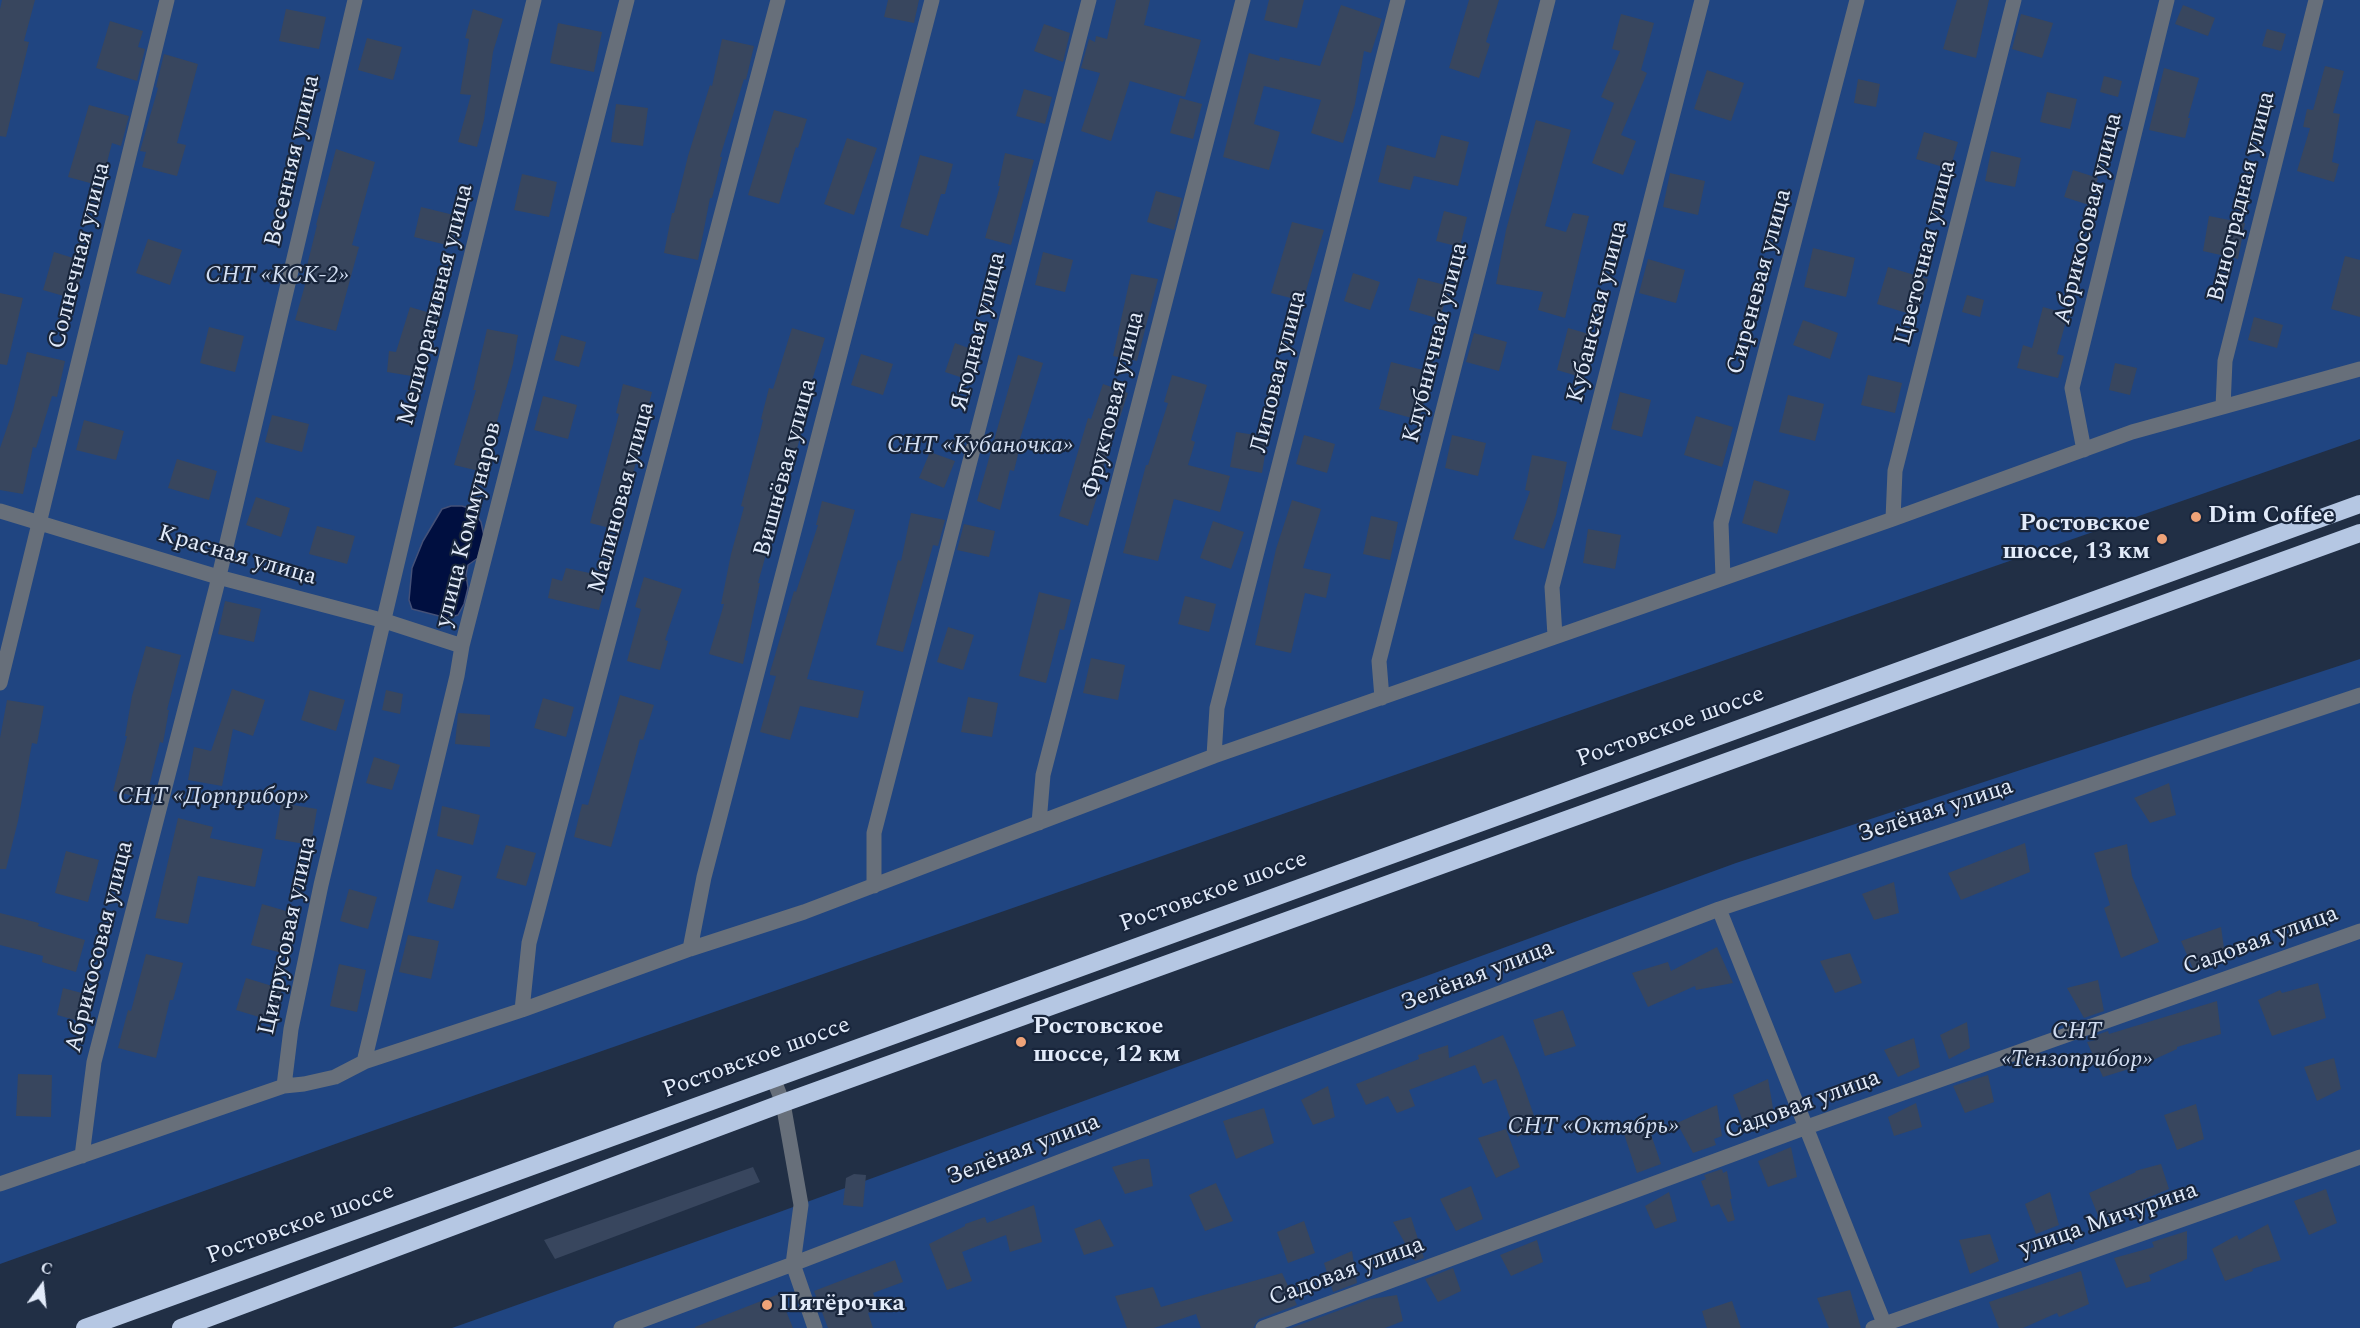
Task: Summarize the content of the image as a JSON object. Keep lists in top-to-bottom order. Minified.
{"streets":{"highway":["Ростовское шоссе"],"street":["Весенняя улица","Виноградная улица","Абрикосовая улица","Цветочная улица","Солнечная улица","Сиреневая улица","Мелиоративная улица","Кубанская улица","Ягодная улица","Клубничная улица","Липовая улица","Фруктовая улица","Вишнёвая улица","Малиновая улица","улица Коммунаров","Красная улица","Зелёная улица","Цитрусовая улица","Садовая улица","улица Мичурина"]},"crossings":[["Весенняя улица","Абрикосовая улица"],["Весенняя улица","Красная улица"],["Абрикосовая улица","Красная улица"],["Солнечная улица","Красная улица"],["Мелиоративная улица","Красная улица"],["Мелиоративная улица","Цитрусовая улица"],["улица Коммунаров","Красная улица"],["Красная улица","Цитрусовая улица"]],"parks":["СНТ «КСК-2»","СНТ «Кубаночка»","СНТ «Дорприбор»","СНТ «Тензоприбор»","СНТ «Октябрь»"],"places":["Dim Coffee","Ростовское шоссе, 13 км","Ростовское шоссе, 12 км","Пятёрочка"],"north":"top"}
